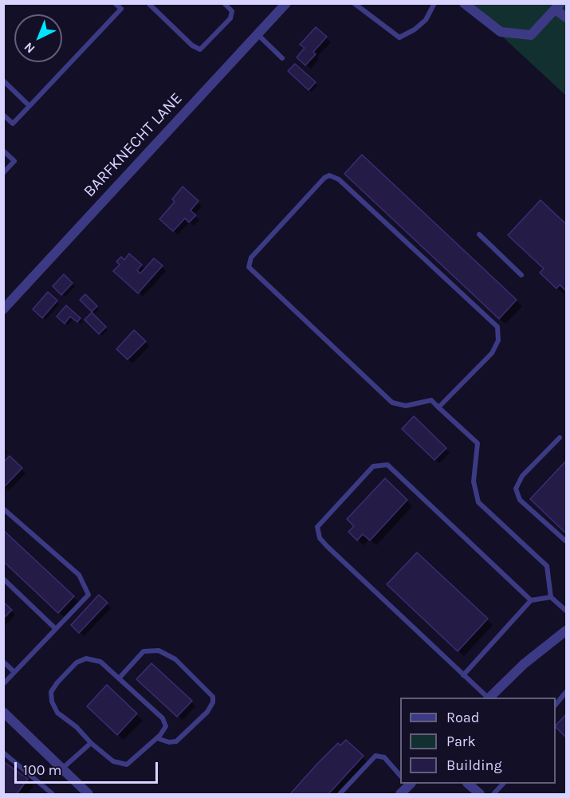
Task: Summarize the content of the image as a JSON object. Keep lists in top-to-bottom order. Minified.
{"streets":{"street":["BARFKNECHT LANE"]},"legend":["Road","Park","Building"],"scale_bar":"100 m","north":"bottom left"}
